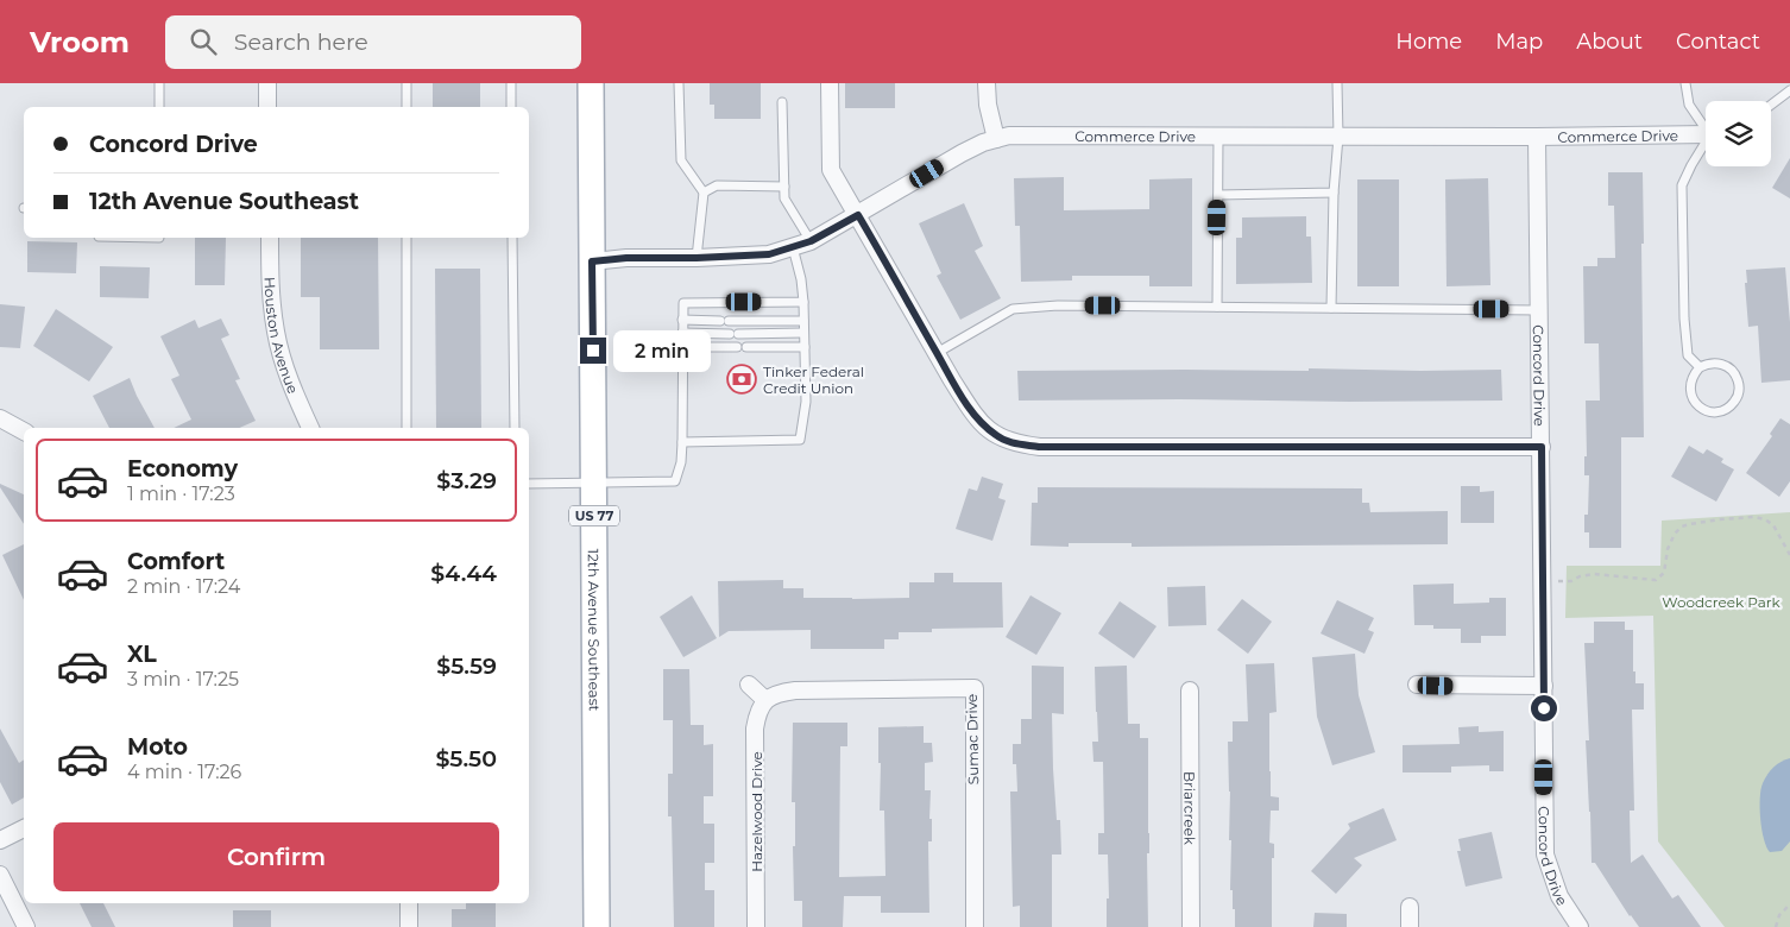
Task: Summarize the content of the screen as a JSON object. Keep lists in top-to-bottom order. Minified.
{"streets":{"main road":["US 77","12th Avenue Southeast"],"street":["Commerce Drive","Houston Avenue","Concord Drive","Sumac Drive","Briarcreek","Hazelwood Drive"]},"crossings":[["Commerce Drive","Concord Drive"],["Commerce Drive","12th Avenue Southeast"],["Sumac Drive","Hazelwood Drive"]],"parks":["Woodcreek Park"],"places":{"bank":["Tinker Federal Credit Union"]},"page":{"header":"Vroom","search":"Search here","nav":["Home","Map","About","Contact"],"banner":["Concord Drive","12th Avenue Southeast"],"bubble":"2 min","list":[{"name":"Economy","note":"1 min · 17:23","value":"$3.29"},{"name":"Comfort","note":"2 min · 17:24","value":"$4.44"},{"name":"XL","note":"3 min · 17:25","value":"$5.59"},{"name":"Moto","note":"4 min · 17:26","value":"$5.50"}],"buttons":"Confirm"}}
